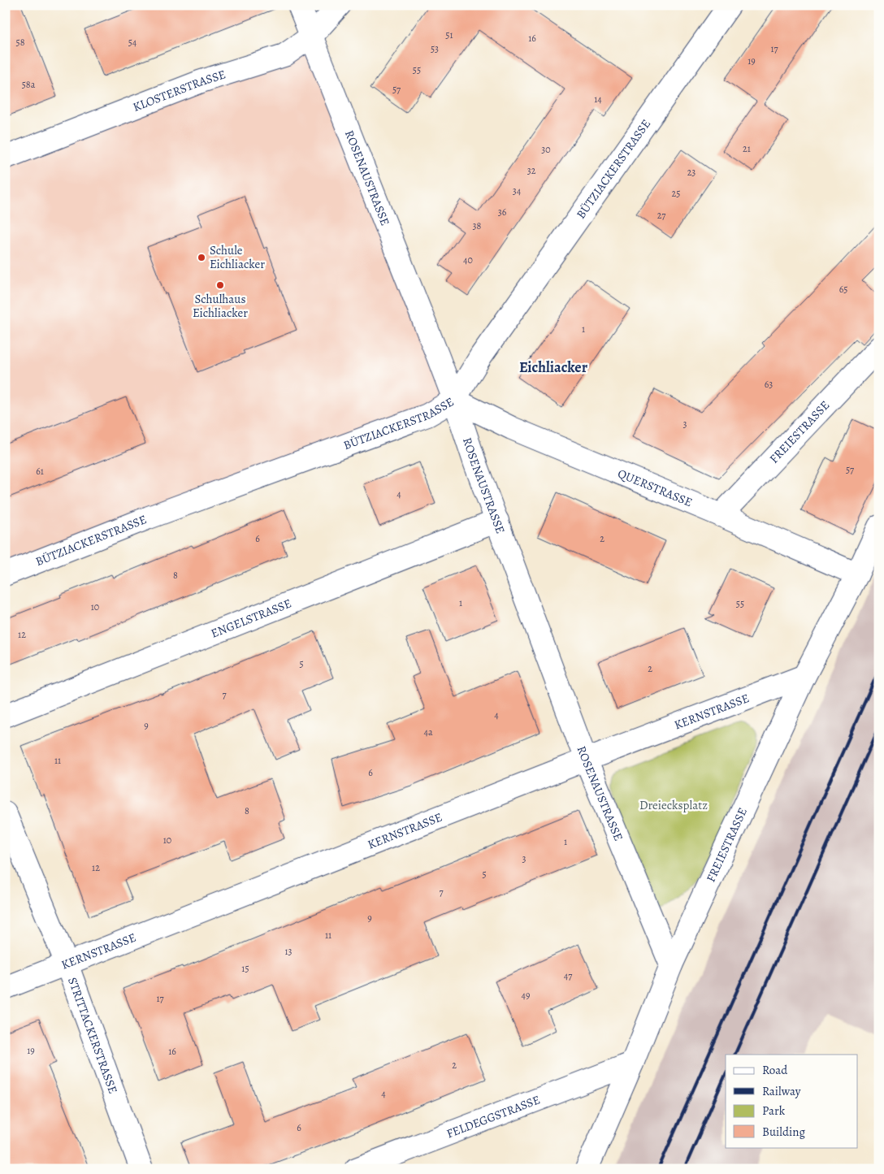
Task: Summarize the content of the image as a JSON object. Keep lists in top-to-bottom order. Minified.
{"streets":{"street":["KLOSTERSTRASSE","BÜTZIACKERSTRASSE","ROSENAUSTRASSE","FREIESTRASSE","QUERSTRASSE","ENGELSTRASSE","KERNSTRASSE","STRITTACKERSTRASSE","FELDEGGSTRASSE"]},"crossings":[["KLOSTERSTRASSE","ROSENAUSTRASSE"],["BÜTZIACKERSTRASSE","ROSENAUSTRASSE"],["BÜTZIACKERSTRASSE","QUERSTRASSE"],["ROSENAUSTRASSE","FREIESTRASSE"],["ROSENAUSTRASSE","QUERSTRASSE"],["ROSENAUSTRASSE","ENGELSTRASSE"],["ROSENAUSTRASSE","KERNSTRASSE"],["FREIESTRASSE","QUERSTRASSE"],["FREIESTRASSE","KERNSTRASSE"],["FREIESTRASSE","FELDEGGSTRASSE"],["KERNSTRASSE","STRITTACKERSTRASSE"]],"districts":["Eichliacker"],"parks":["Dreiecksplatz"],"places":["Schule Eichliacker","Schulhaus Eichliacker"],"house_numbers":["51","16","58","54","53","17","19","55","58a","57","14","21","30","32","23","34","25","36","27","38","40","65","1","63","3","57","61","4","6","2","8","1","55","10","12","5","2","7","4","9","4a","11","6","8","10","1","3","12","5","7","9","11","13","15","47","49","17","19","16","2","4","6"],"legend":["Road","Railway","Park","Building"]}
